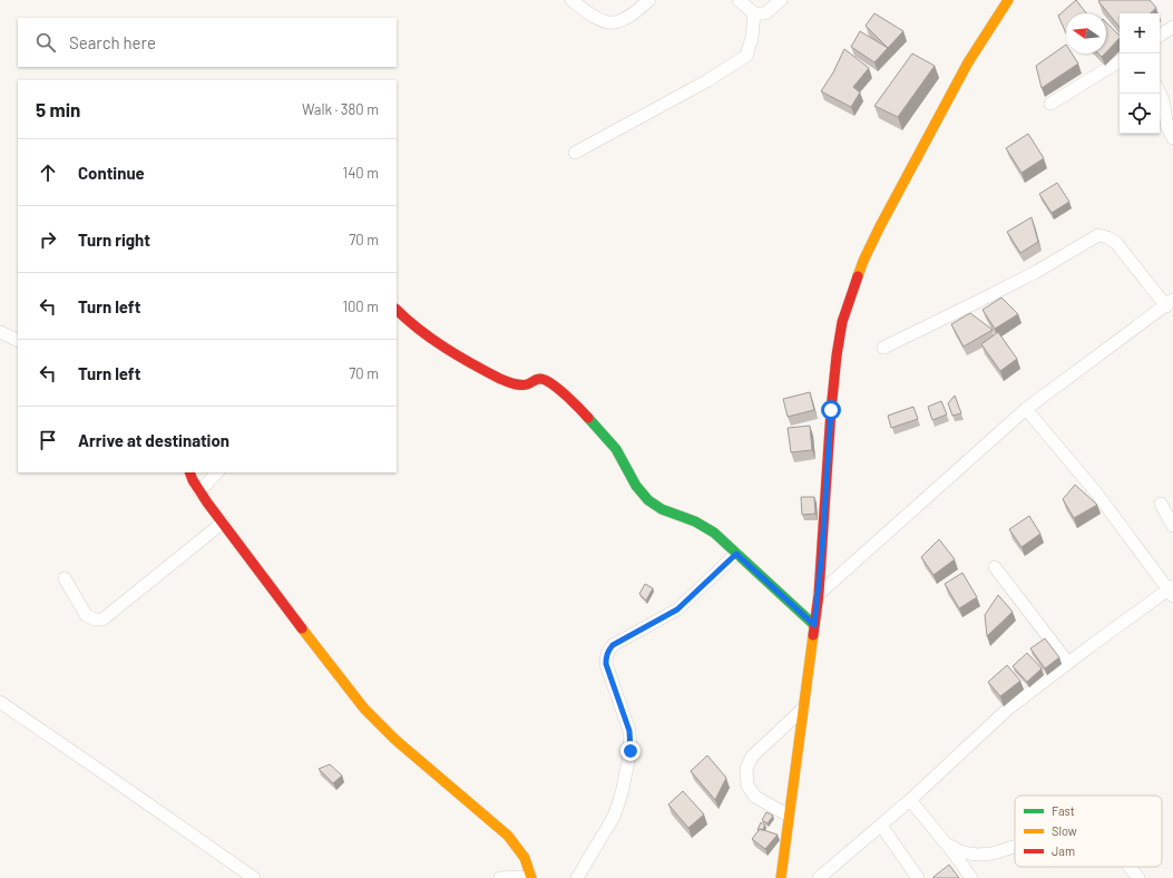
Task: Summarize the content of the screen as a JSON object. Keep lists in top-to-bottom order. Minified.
{"legend":["Fast","Slow","Jam"],"north":"left","page":{"map_buttons":["+","−"],"search":"Search here","heading":["5 min","Walk · 380 m"],"list":[["Continue","140 m"],["Turn right","70 m"],["Turn left","100 m"],["Turn left","70 m"],"Arrive at destination"]}}
